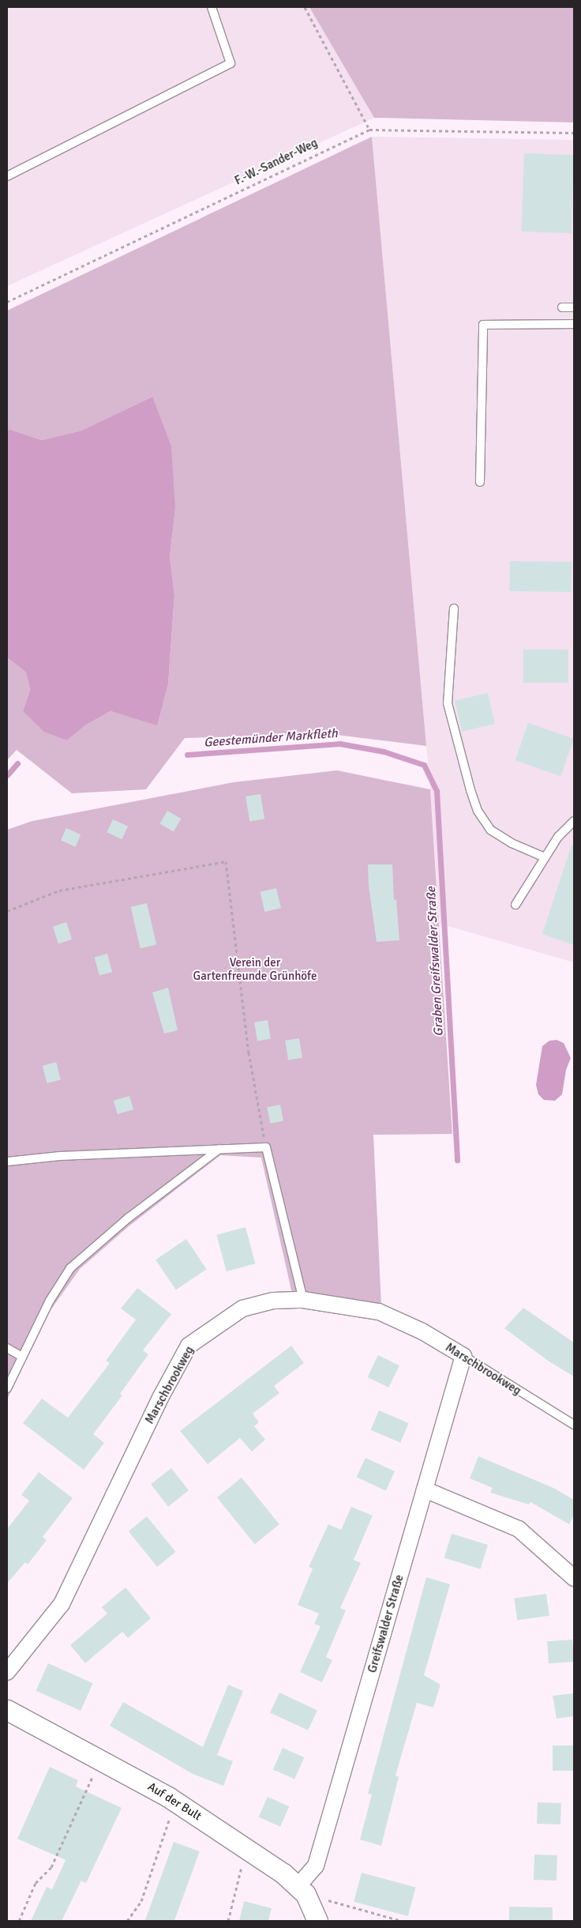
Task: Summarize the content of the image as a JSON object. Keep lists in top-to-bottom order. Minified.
{"streets":{"street":["Marschbrookweg","Greifswalder Straße","Auf der Bult"],"path":["F.-W.-Sander-Weg"]},"crossings":[["Marschbrookweg","Greifswalder Straße"],["Greifswalder Straße","Auf der Bult"]],"water":["Geestemünder Markfleth","Graben Greifswalder Straße"],"parks":["Verein der Gartenfreunde Grünhöfe"]}
